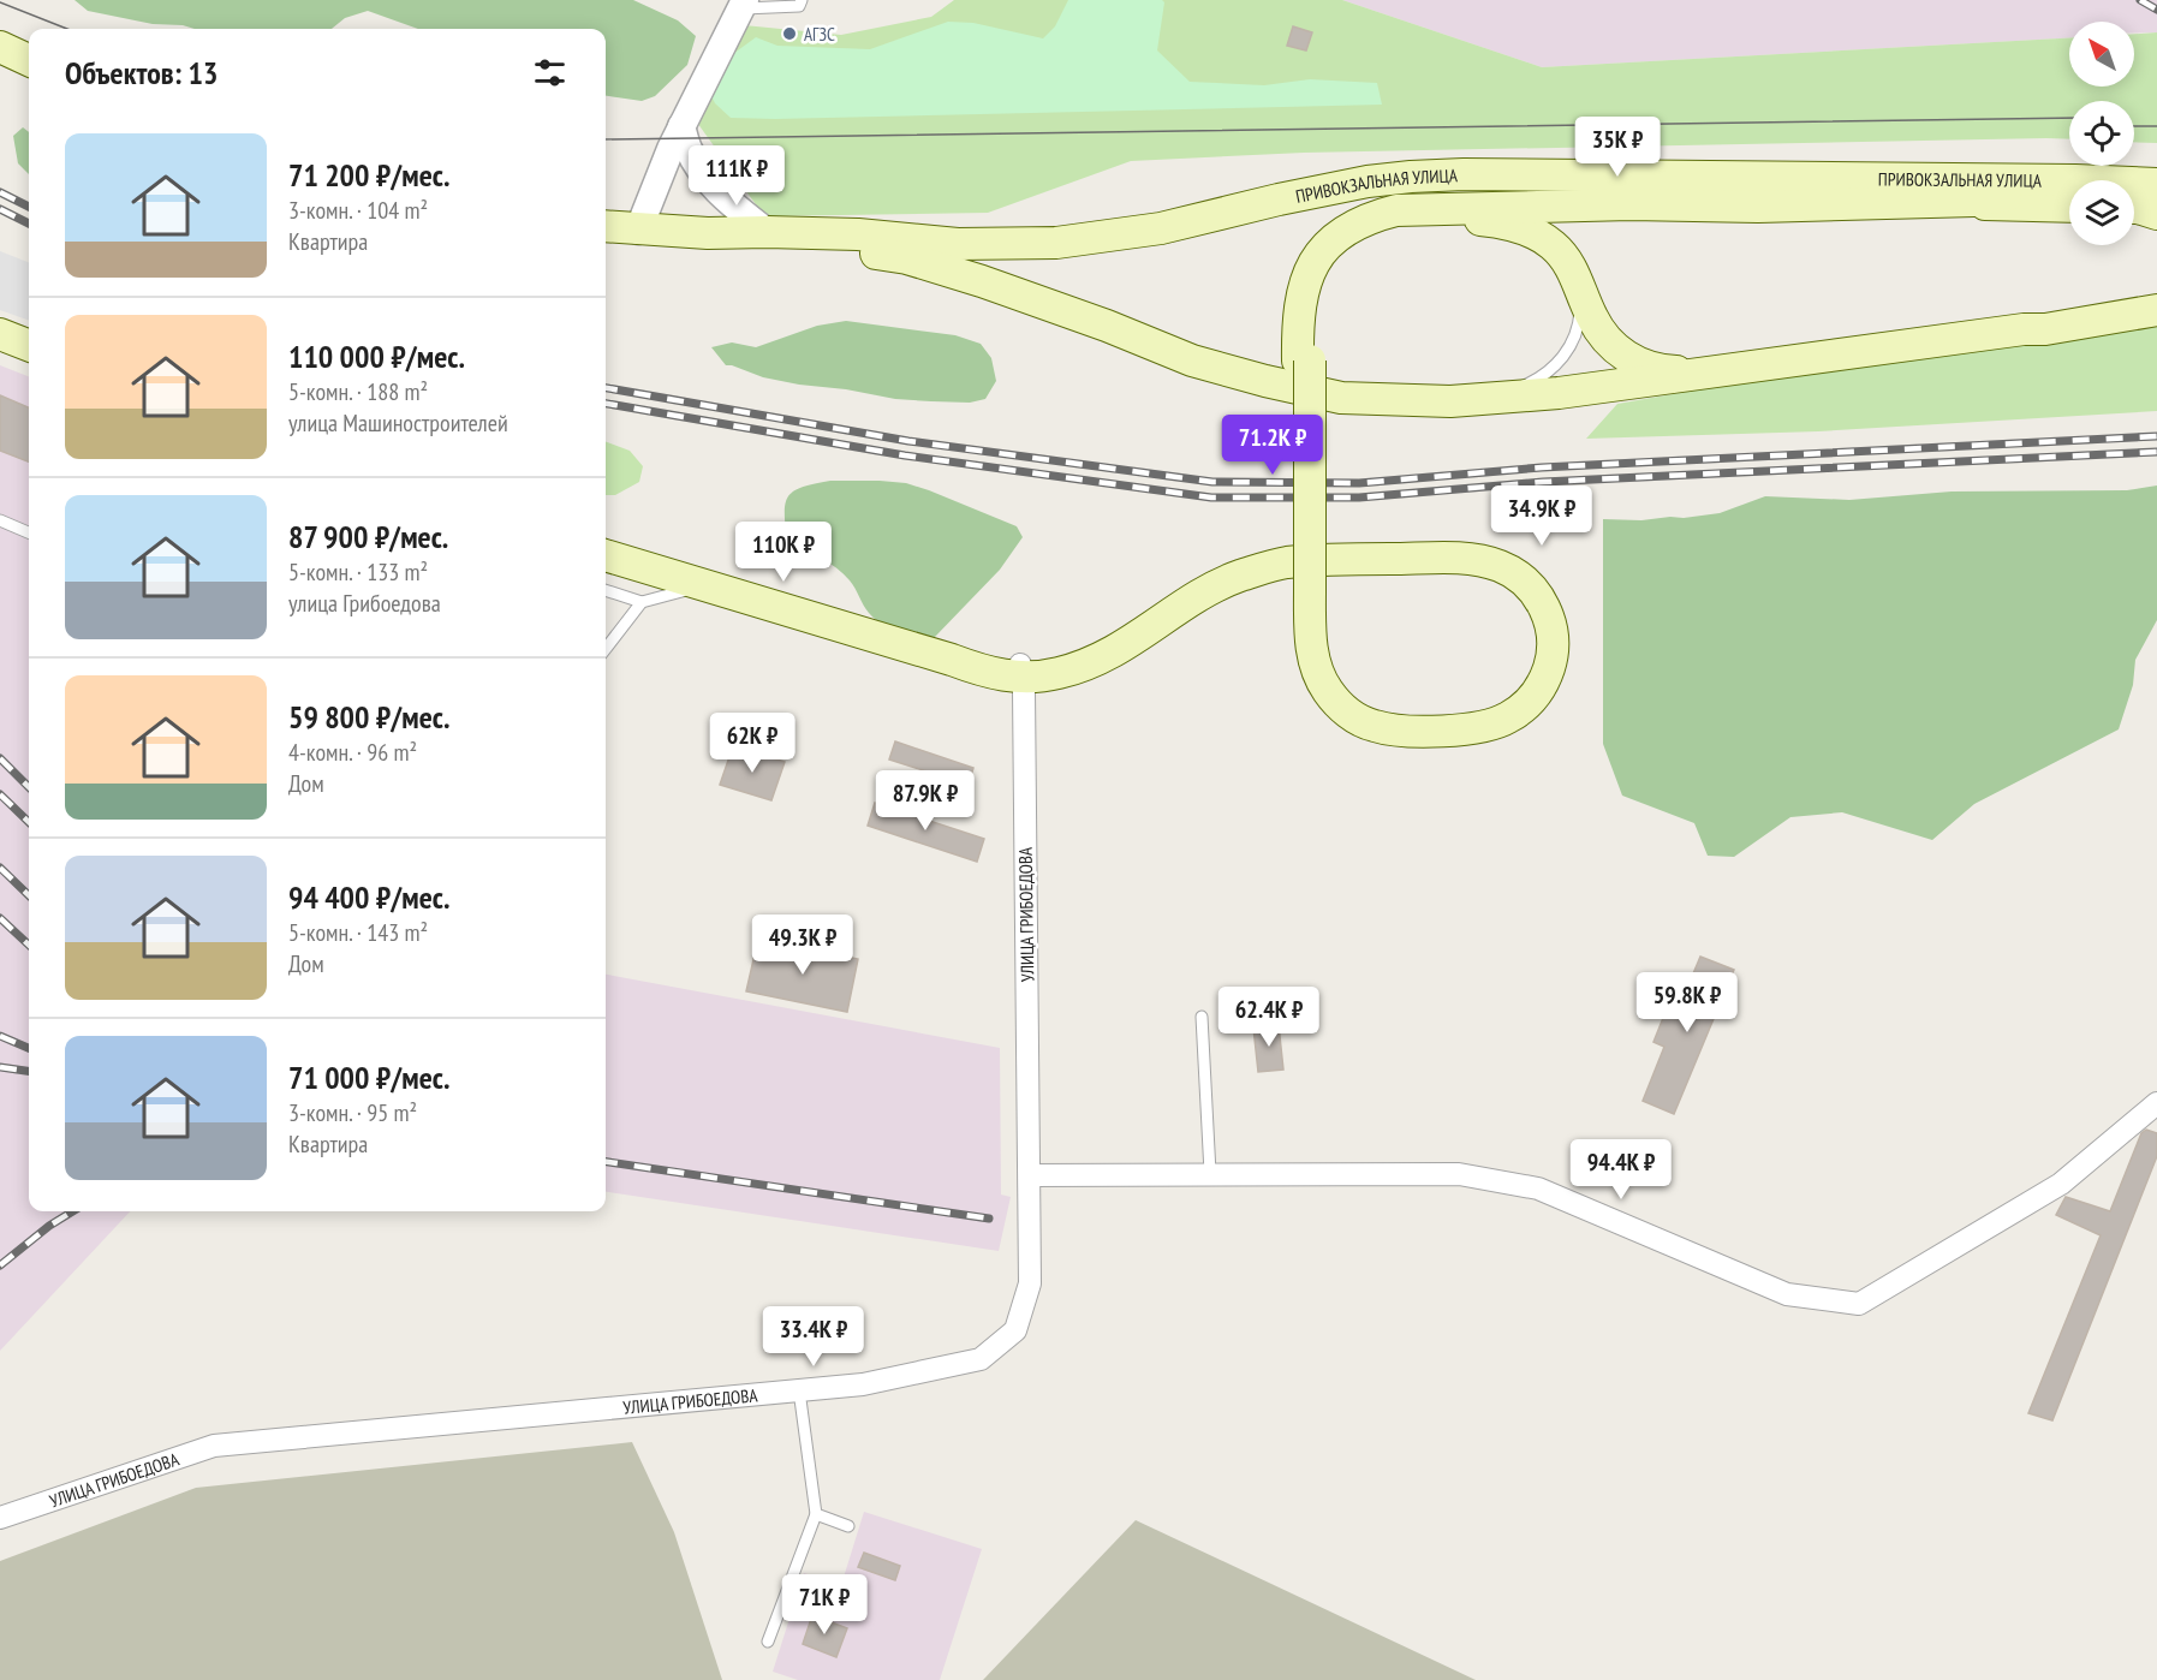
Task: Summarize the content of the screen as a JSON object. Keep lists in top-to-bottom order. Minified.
{"streets":{"main road":["ПРИВОКЗАЛЬНАЯ УЛИЦА"],"street":["УЛИЦА ГРИБОЕДОВА"]},"places":["АГЗС"],"north":"top left","page":{"heading":"Объектов: 13","list":[{"name":"71 200 ₽/мес.","note":"3-комн. · 104 m² · Квартира"},{"name":"110 000 ₽/мес.","note":"5-комн. · 188 m² · улица Машиностроителей"},{"name":"87 900 ₽/мес.","note":"5-комн. · 133 m² · улица Грибоедова"},{"name":"59 800 ₽/мес.","note":"4-комн. · 96 m² · Дом"},{"name":"94 400 ₽/мес.","note":"5-комн. · 143 m² · Дом"},{"name":"71 000 ₽/мес.","note":"3-комн. · 95 m² · Квартира"}],"price":["35K ₽","111K ₽","71.2K ₽","34.9K ₽","110K ₽","62K ₽","87.9K ₽","49.3K ₽","59.8K ₽","62.4K ₽","94.4K ₽","33.4K ₽","71K ₽"]}}
